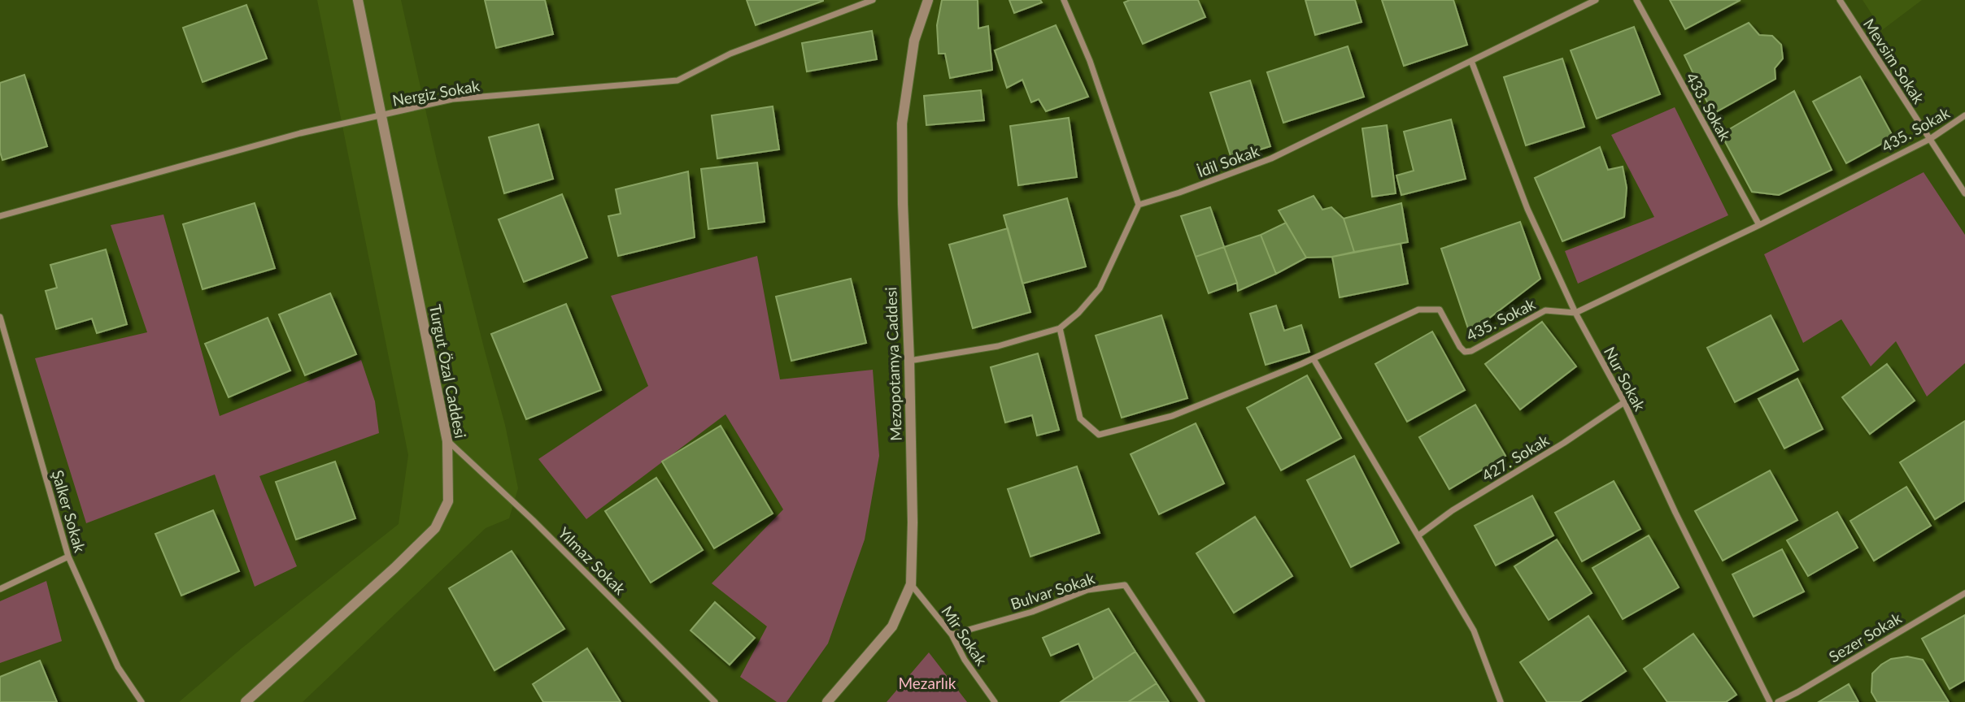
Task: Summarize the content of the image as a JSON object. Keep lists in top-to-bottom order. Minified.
{"streets":{"street":["Mevsim Sokak","Nergiz Sokak","433. Sokak","435. Sokak","İdil Sokak","Mezopotamya Caddesi","Turgut Özal Caddesi","Nur Sokak","427. Sokak","Şalker Sokak","Yılmaz Sokak","Bulvar Sokak","Mir Sokak","Sezer Sokak"]},"crossings":[["Mevsim Sokak","435. Sokak"],["Nergiz Sokak","Turgut Özal Caddesi"],["433. Sokak","435. Sokak"],["435. Sokak","Nur Sokak"],["İdil Sokak","Nur Sokak"],["Mezopotamya Caddesi","Mir Sokak"],["Turgut Özal Caddesi","Yılmaz Sokak"],["Nur Sokak","427. Sokak"],["Bulvar Sokak","Mir Sokak"]],"parks":["Mezarlık"]}
